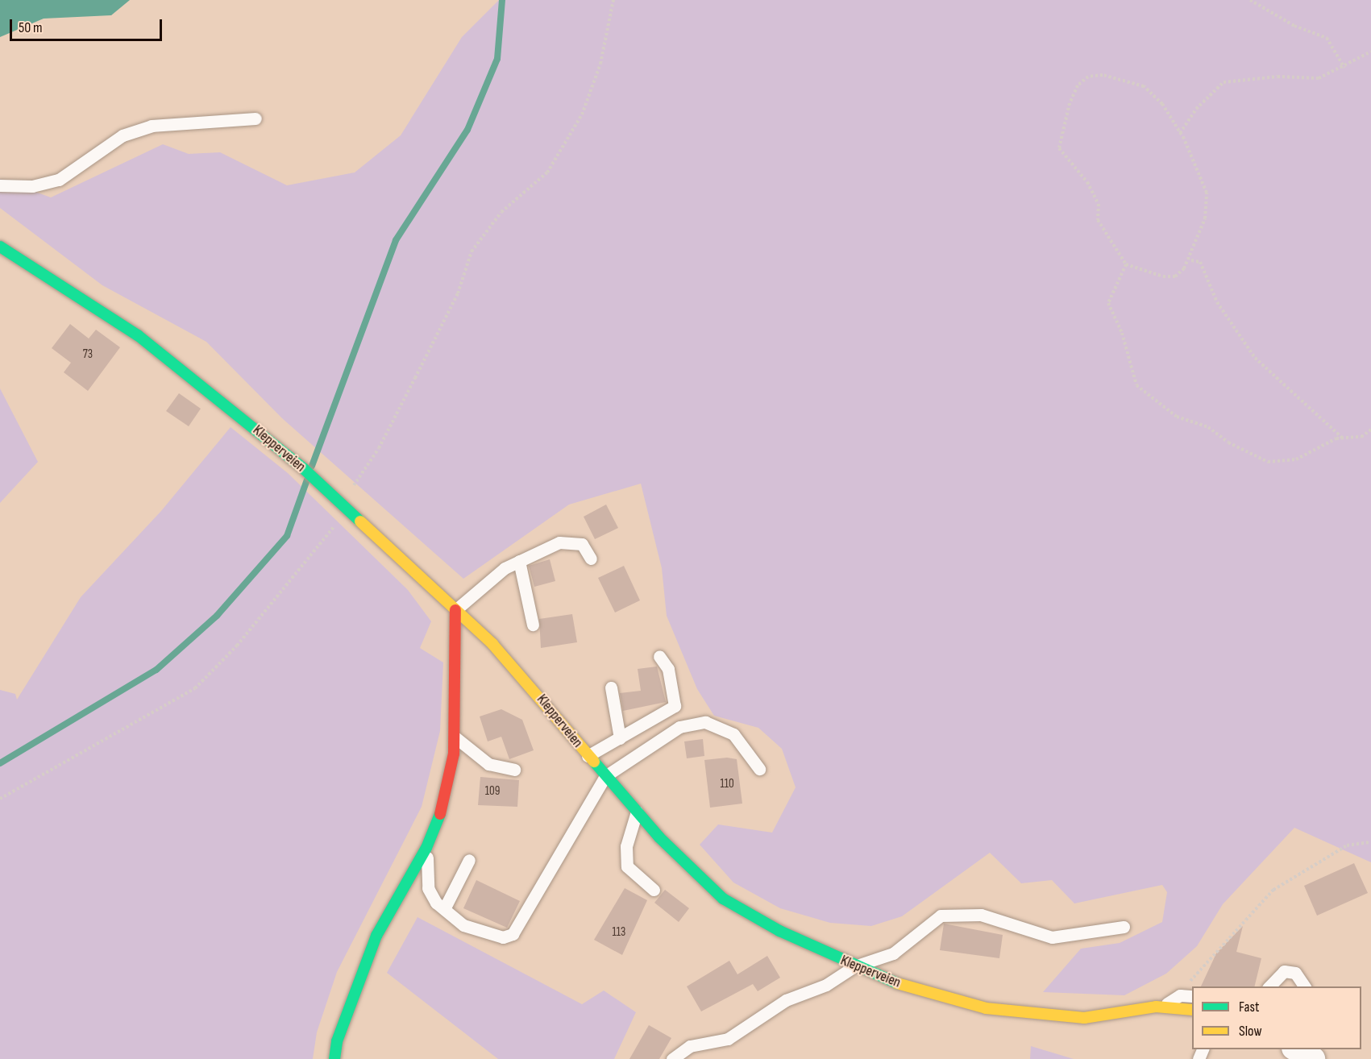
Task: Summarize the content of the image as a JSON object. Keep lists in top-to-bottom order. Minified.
{"streets":{"street":["Klepperveien"]},"house_numbers":["73","110","109","113"],"legend":["Fast","Slow"],"scale_bar":"50 m"}
